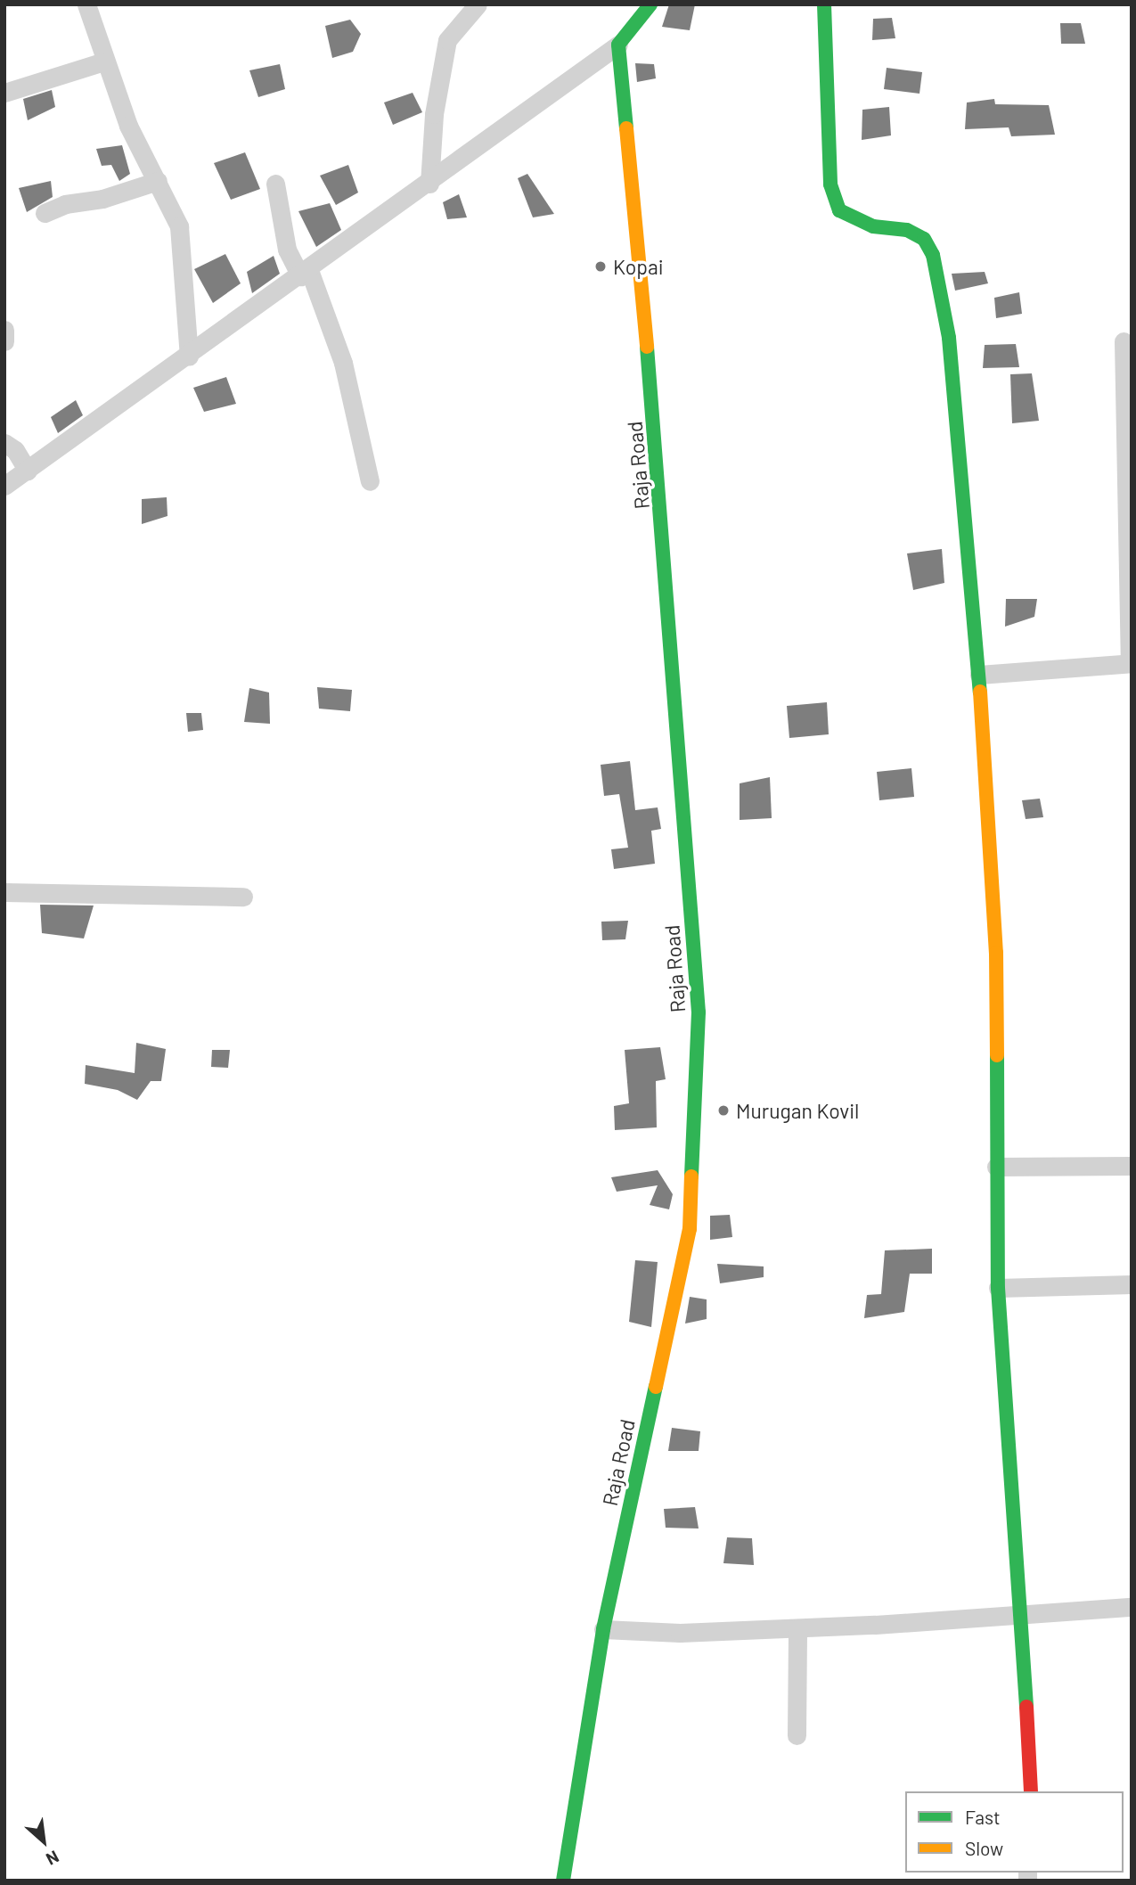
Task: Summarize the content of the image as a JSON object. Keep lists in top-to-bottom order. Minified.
{"streets":{"street":["Raja Road"]},"places":["Kopai","Murugan Kovil"],"legend":["Fast","Slow"],"north":"bottom right"}
